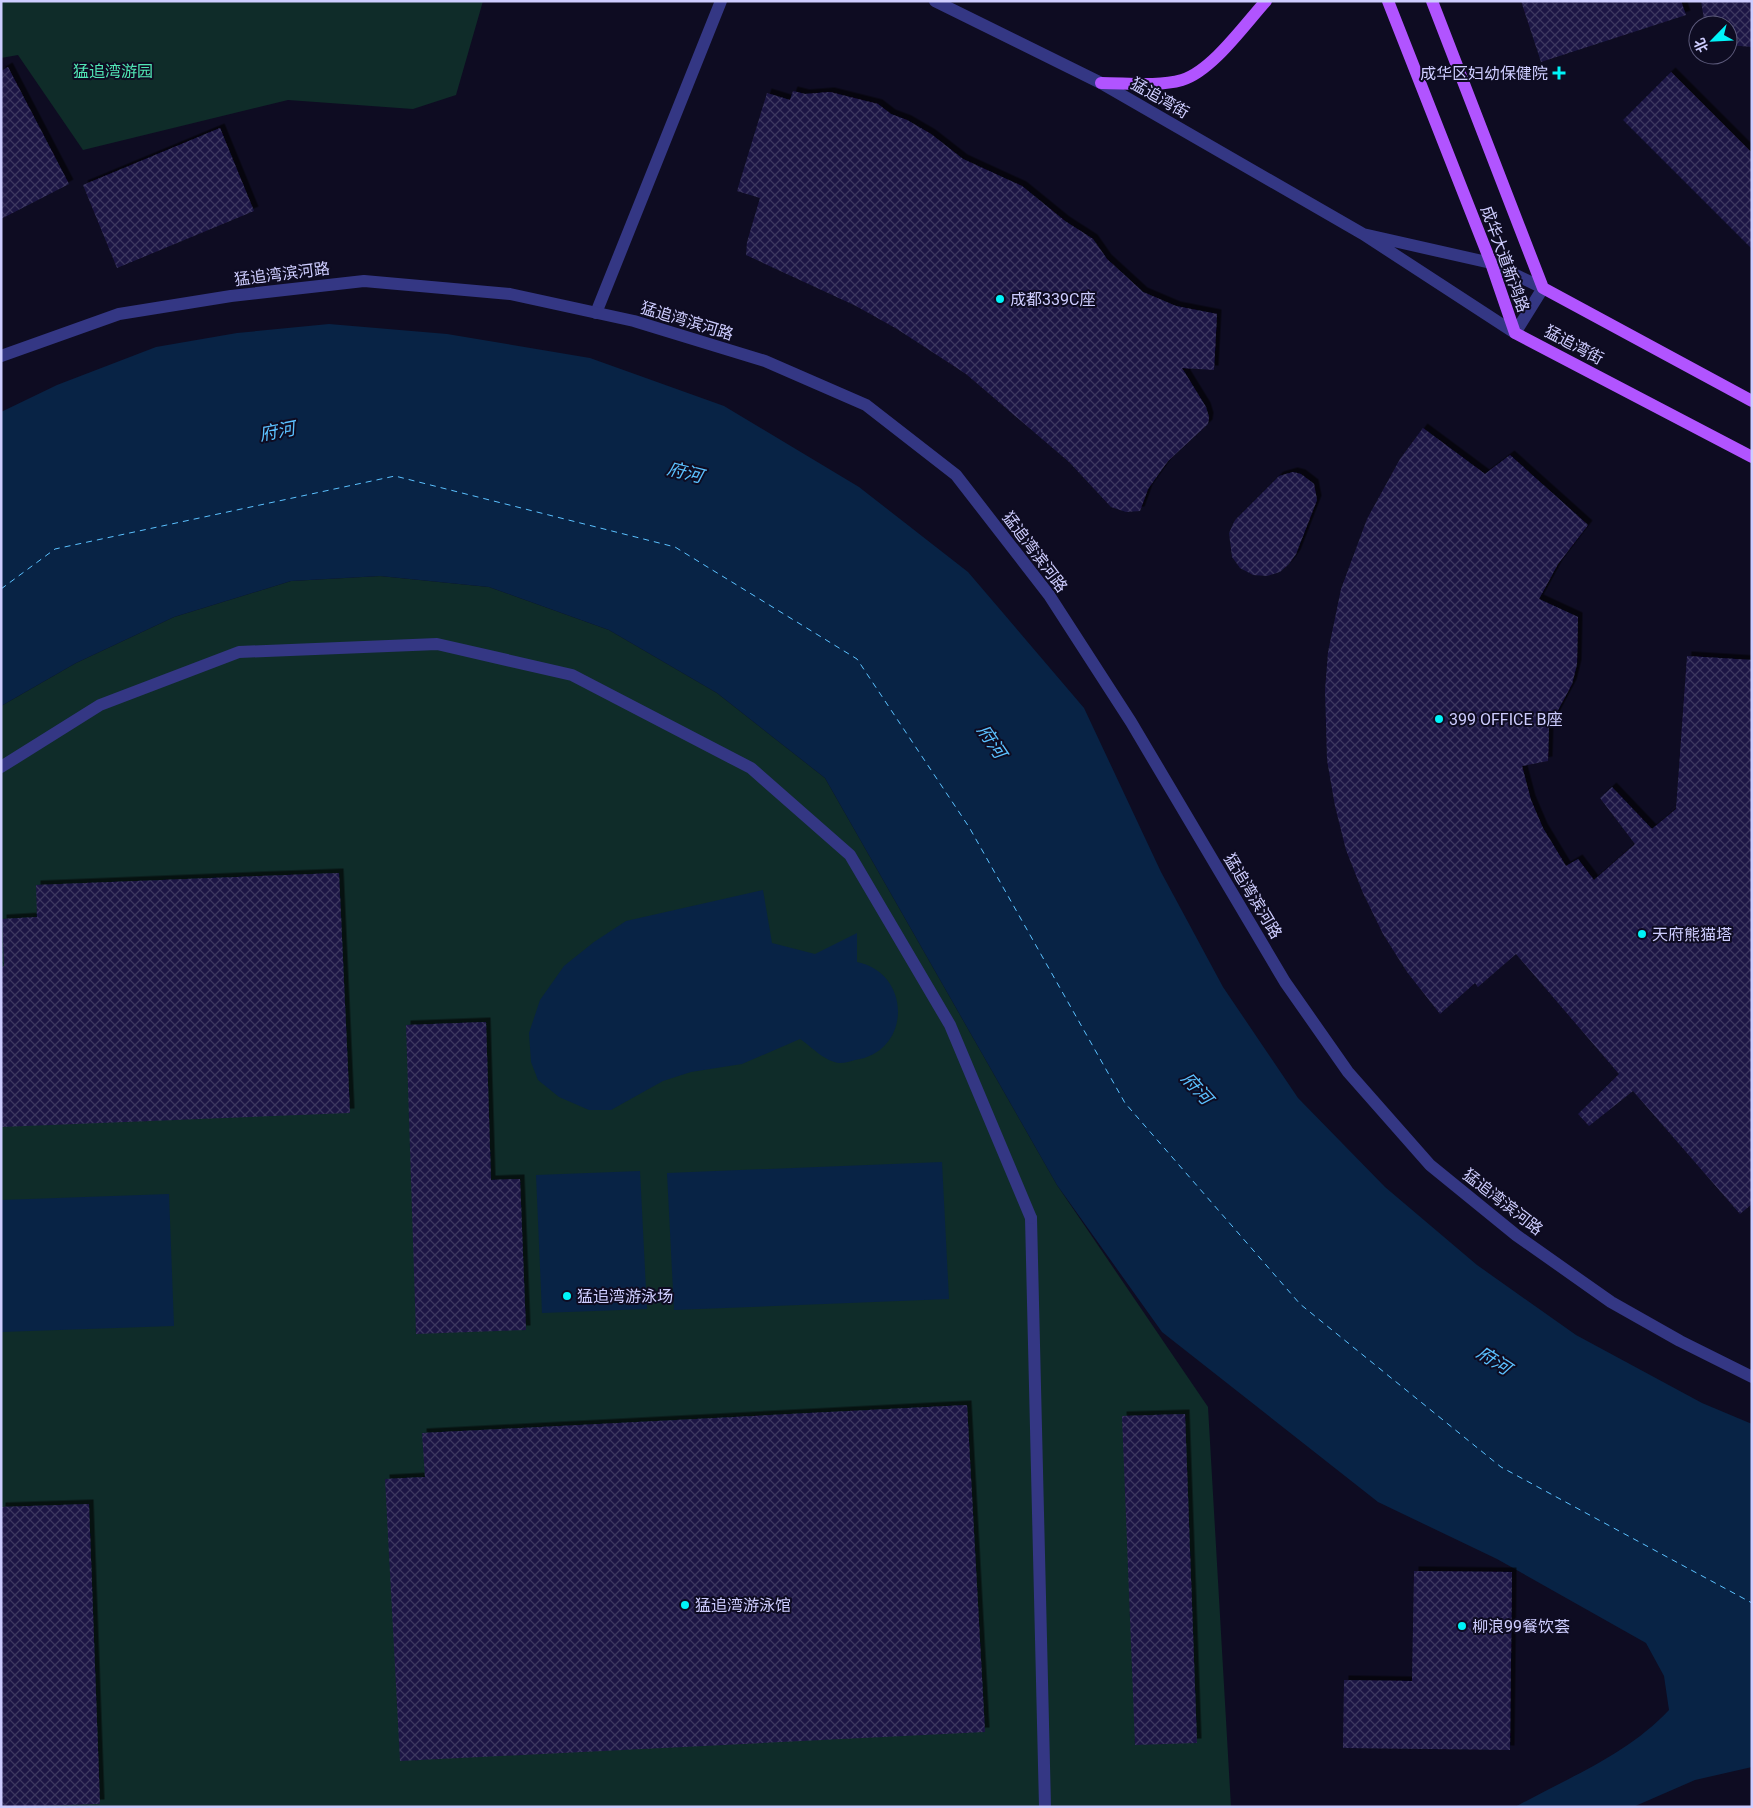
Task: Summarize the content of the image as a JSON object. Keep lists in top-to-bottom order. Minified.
{"streets":{"main road":["猛追湾街","成华大道新鸿路"],"street":["猛追湾滨河路"]},"crossings":[["猛追湾街","成华大道新鸿路"]],"water":["府河"],"parks":["猛追湾游园"],"places":{"health":["成华区妇幼保健院"],"other":["成都339C座","399 OFFICE B座","天府熊猫塔","猛追湾游泳场","猛追湾游泳馆","柳浪99餐饮荟"]},"north":"bottom left"}
